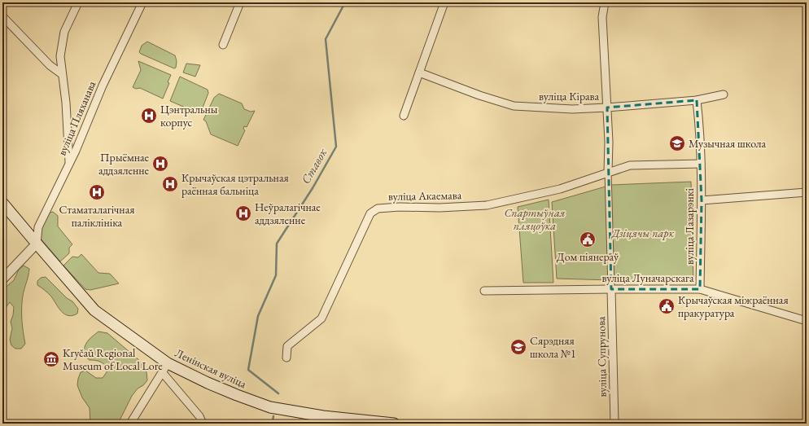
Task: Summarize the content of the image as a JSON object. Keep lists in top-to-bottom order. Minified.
{"streets":{"main road":["Ленінская вуліца"],"street":["вуліца Кірава","вуліца Пляханава","вуліца Акаемава","вуліца Лазарэнкі","вуліца Луначарскага","вуліца Супрунова"]},"crossings":[["вуліца Кірава","вуліца Лазарэнкі"],["вуліца Пляханава","Ленінская вуліца"],["вуліца Акаемава","вуліца Лазарэнкі"],["вуліца Лазарэнкі","вуліца Луначарскага"],["вуліца Луначарскага","вуліца Супрунова"]],"water":["Ставок"],"parks":["Спартыўная пляцоўка","Дзіцячы парк"],"places":{"hospital":["Цэнтральны корпус","Прыёмнае аддзяленне","Крычаўская цэтральная раённая бальніца","Стаматалагічная паліклініка","Неўралагічнае аддзяленне"],"school or university":["Музычная школа","Сярэдняя школа №1"],"public building":["Дом піянераў","Крычаўская міжраённая пракуратура"],"museum":["Kryčaŭ Regional Museum of Local Lore"]}}
